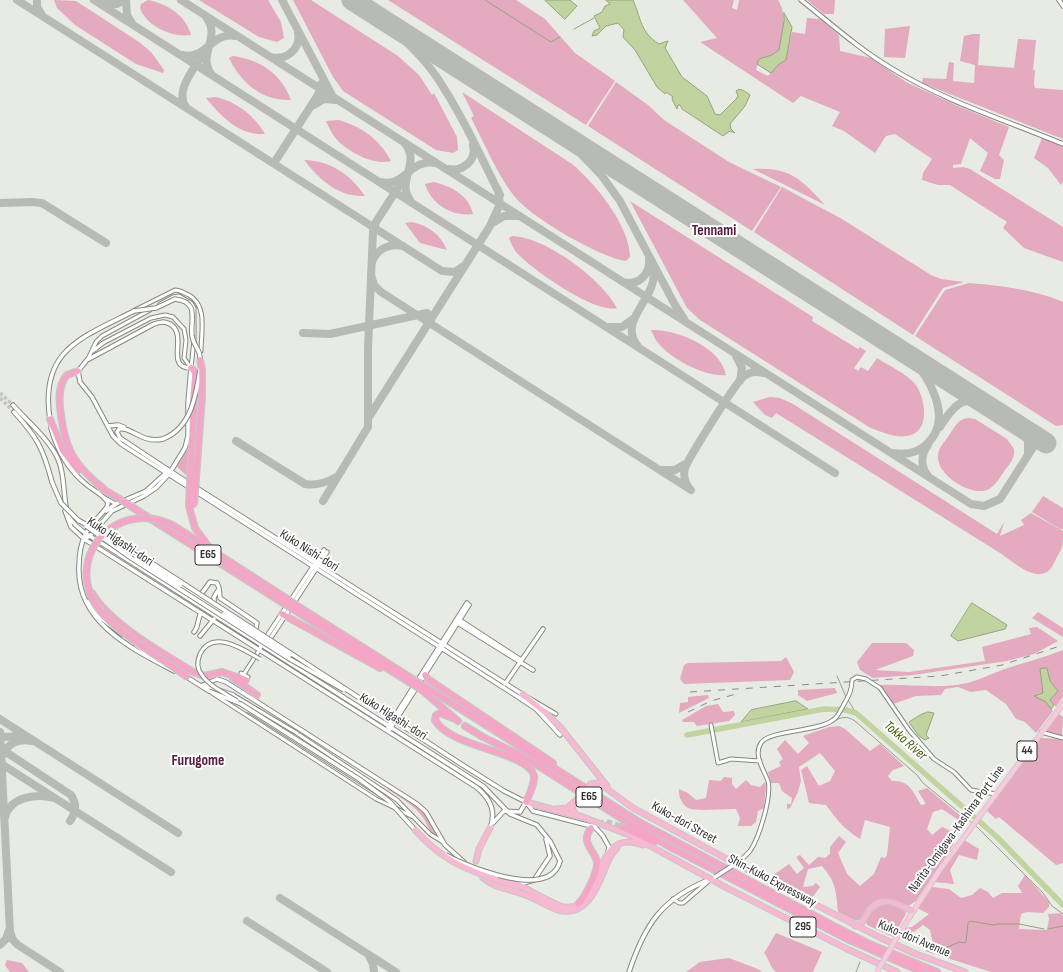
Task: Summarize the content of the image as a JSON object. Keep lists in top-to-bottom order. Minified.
{"streets":{"highway":["E65","Kuko-dori Street","Shin-Kuko Expressway","295","Kuko-dori Avenue"],"main road":["44","Narita-Omigawa-Kashima Port Line"],"street":["Kuko Higashi-dori","Kuko Nishi-dori"]},"crossings":[["Kuko Nishi-dori","295"],["E65","Shin-Kuko Expressway"],["E65","295"],["Kuko-dori Street","295"],["Kuko-dori Street","Kuko-dori Avenue"]],"districts":["Tennami","Furugome"],"water":["Tokko River"]}
